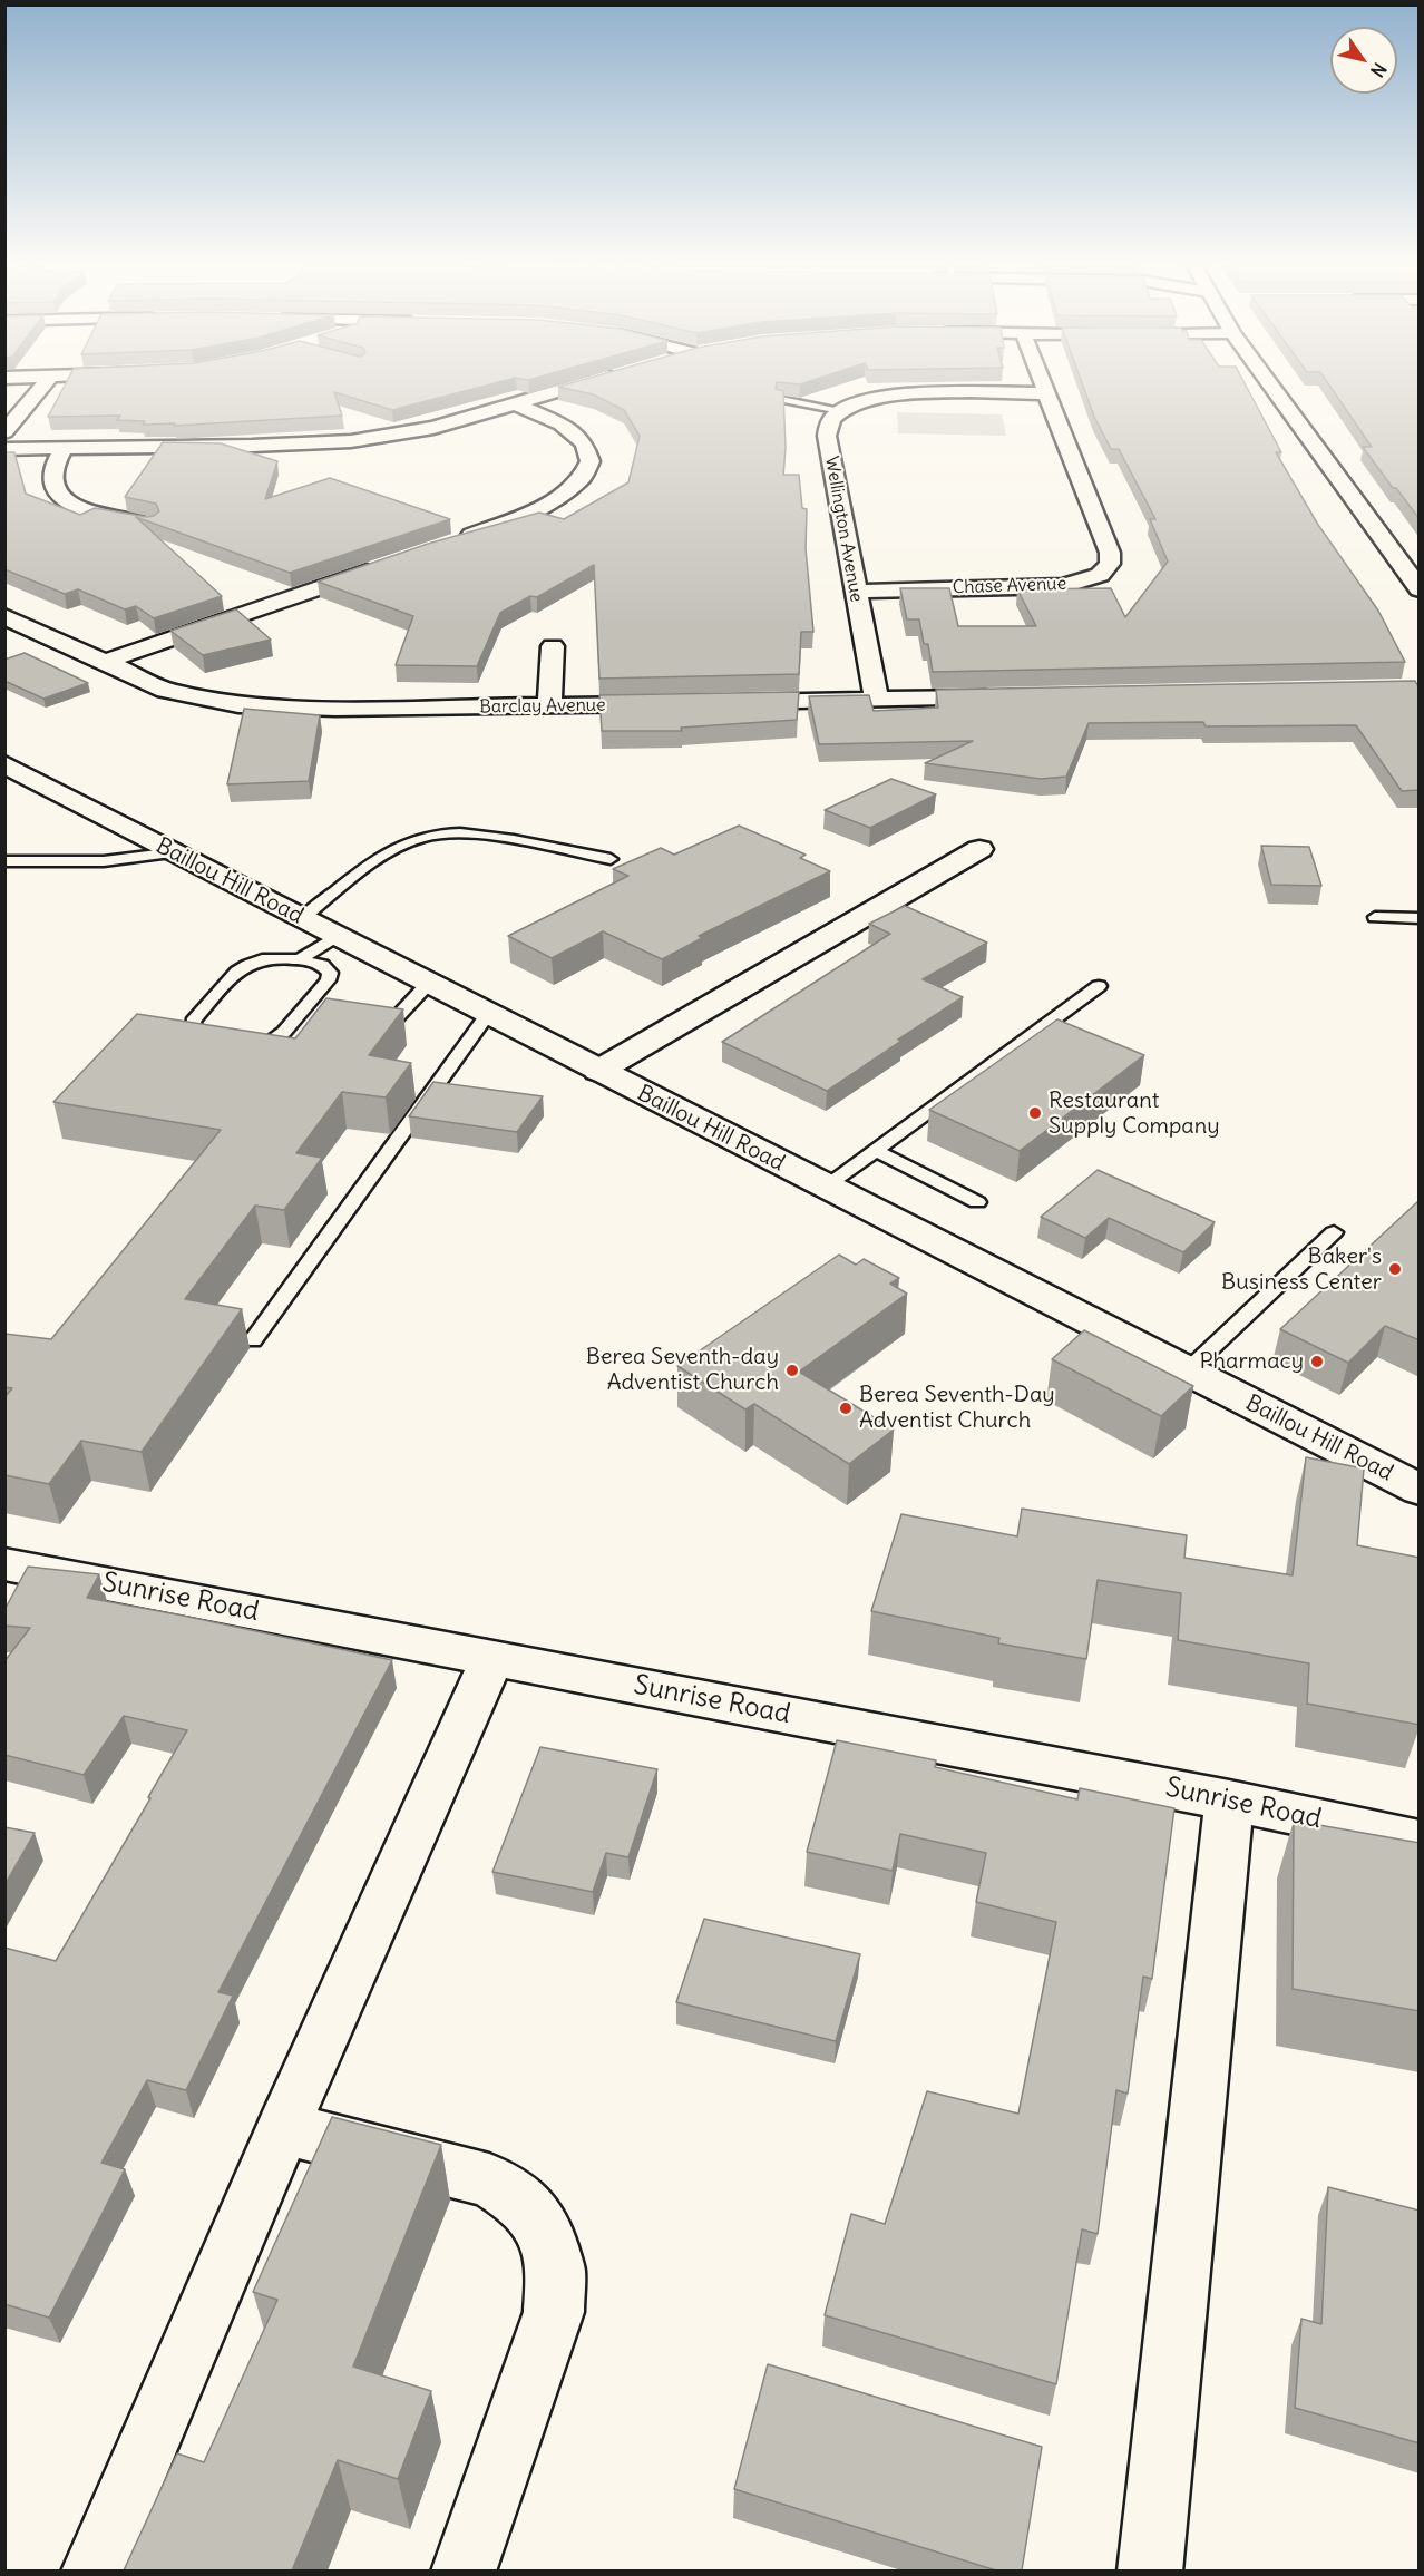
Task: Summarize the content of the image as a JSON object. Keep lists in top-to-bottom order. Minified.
{"streets":{"street":["Wellington Avenue","Chase Avenue","Barclay Avenue","Baillou Hill Road","Sunrise Road"]},"crossings":[["Wellington Avenue","Chase Avenue"]],"places":["Restaurant Supply Company","Baker's Business Center","Pharmacy","Berea Seventh-day Adventist Church","Berea Seventh-Day Adventist Church"],"north":"bottom right"}
